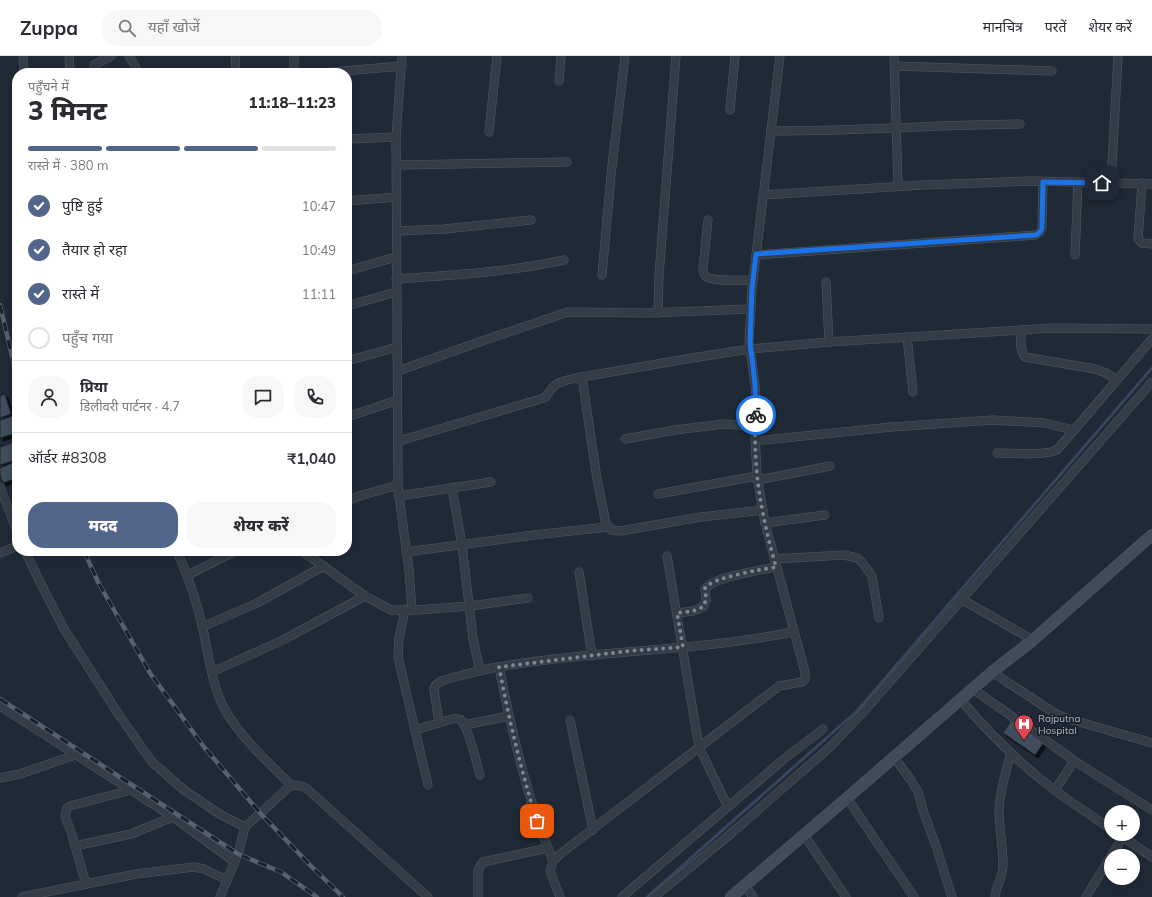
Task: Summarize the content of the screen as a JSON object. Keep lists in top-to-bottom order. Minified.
{"places":{"hospital":["Rajputna Hospital"]},"page":{"header":"Zuppa","search":"यहाँ खोजें","nav":["मानचित्र","परतें","शेयर करें"],"heading":["3 मिनट","पहुँचने में","11:18–11:23"],"panel":["प्रिया","डिलीवरी पार्टनर · 4.7","ऑर्डर #8308","₹1,040"],"bar":"रास्ते में · 380 m","list":[["पुष्टि हुई","10:47"],["तैयार हो रहा","10:49"],["रास्ते में","11:11"],"पहुँच गया"],"buttons":["मदद","शेयर करें"],"map_buttons":["+","−"]}}
